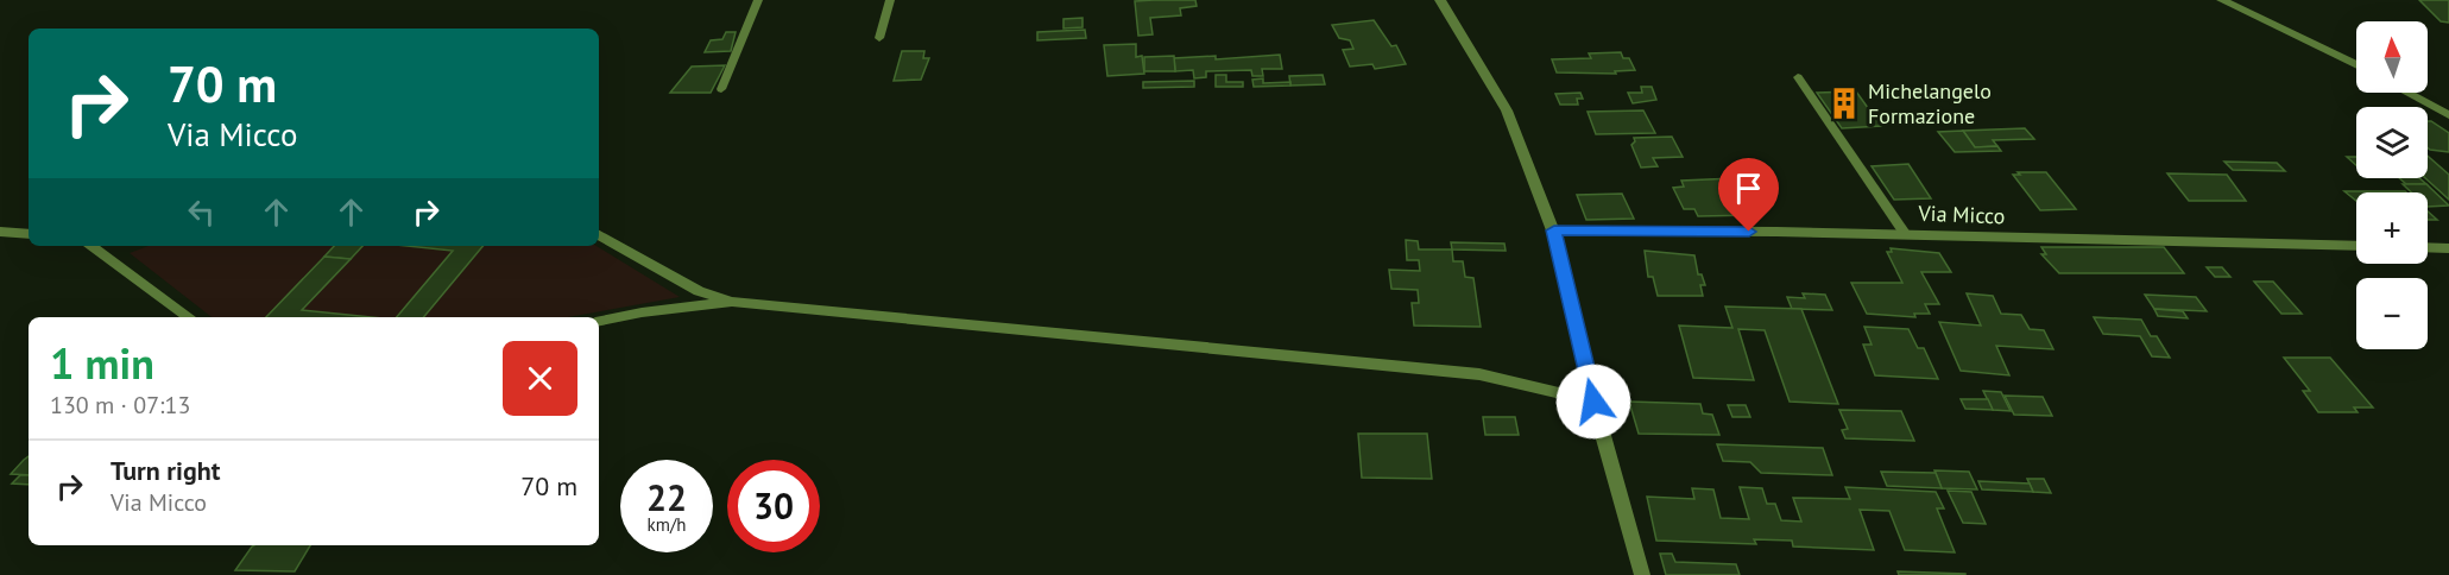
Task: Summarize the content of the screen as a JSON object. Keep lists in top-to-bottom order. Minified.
{"streets":{"street":["Via Micco"]},"places":{"building":["Michelangelo Formazione"]},"north":"top","page":{"map_buttons":["+","−"],"turn":["70 m","Via Micco"],"heading":["1 min","130 m · 07:13"],"list":[{"name":"Turn right","note":"Via Micco","value":"70 m"}],"speed":"22 km/h","limit":"30"}}
